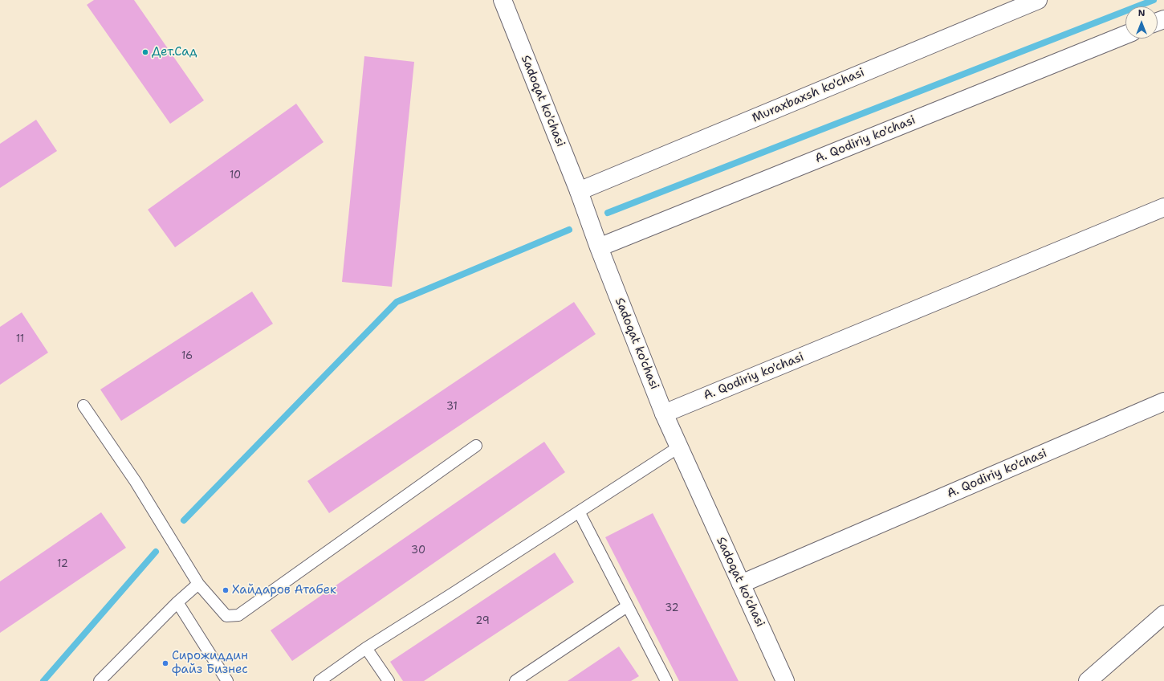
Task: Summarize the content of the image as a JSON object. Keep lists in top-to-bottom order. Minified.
{"streets":{"street":["Muraxbaxsh ko'chasi","Sadoqat ko'chasi","A. Qodiriy ko'chasi"]},"crossings":[["Muraxbaxsh ko'chasi","Sadoqat ko'chasi"],["Sadoqat ko'chasi","A. Qodiriy ko'chasi"]],"places":["Дет.Сад","Хайдаров Атабек","Сирожиддин файз Бизнес"],"house_numbers":["10","11","16","31","30","12","32","29"],"north":"top"}
